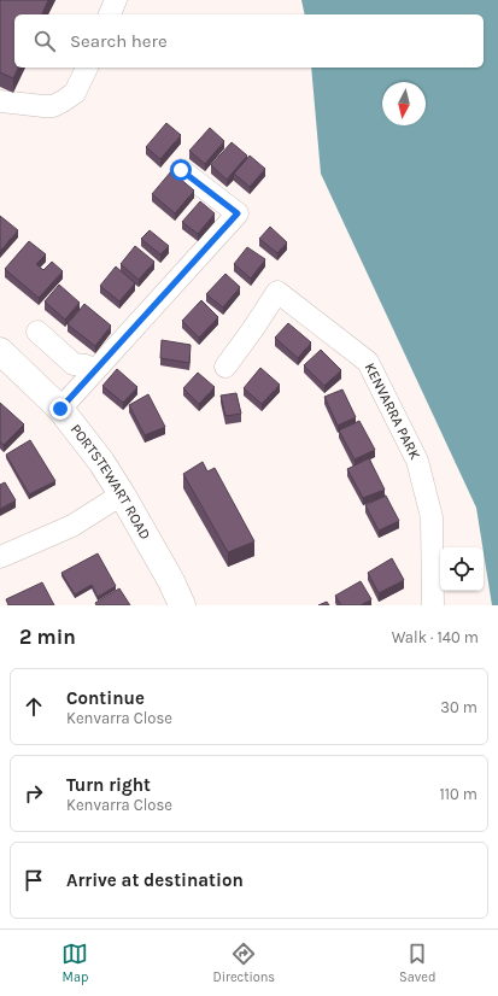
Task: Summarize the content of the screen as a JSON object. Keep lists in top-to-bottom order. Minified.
{"streets":{"main road":["PORTSTEWART ROAD"],"street":["KENVARRA PARK"]},"north":"bottom","page":{"search":"Search here","heading":["2 min","Walk · 140 m"],"list":[["Continue","Kenvarra Close","30 m"],["Turn right","Kenvarra Close","110 m"],"Arrive at destination"],"nav":["Map","Directions","Saved"]}}
